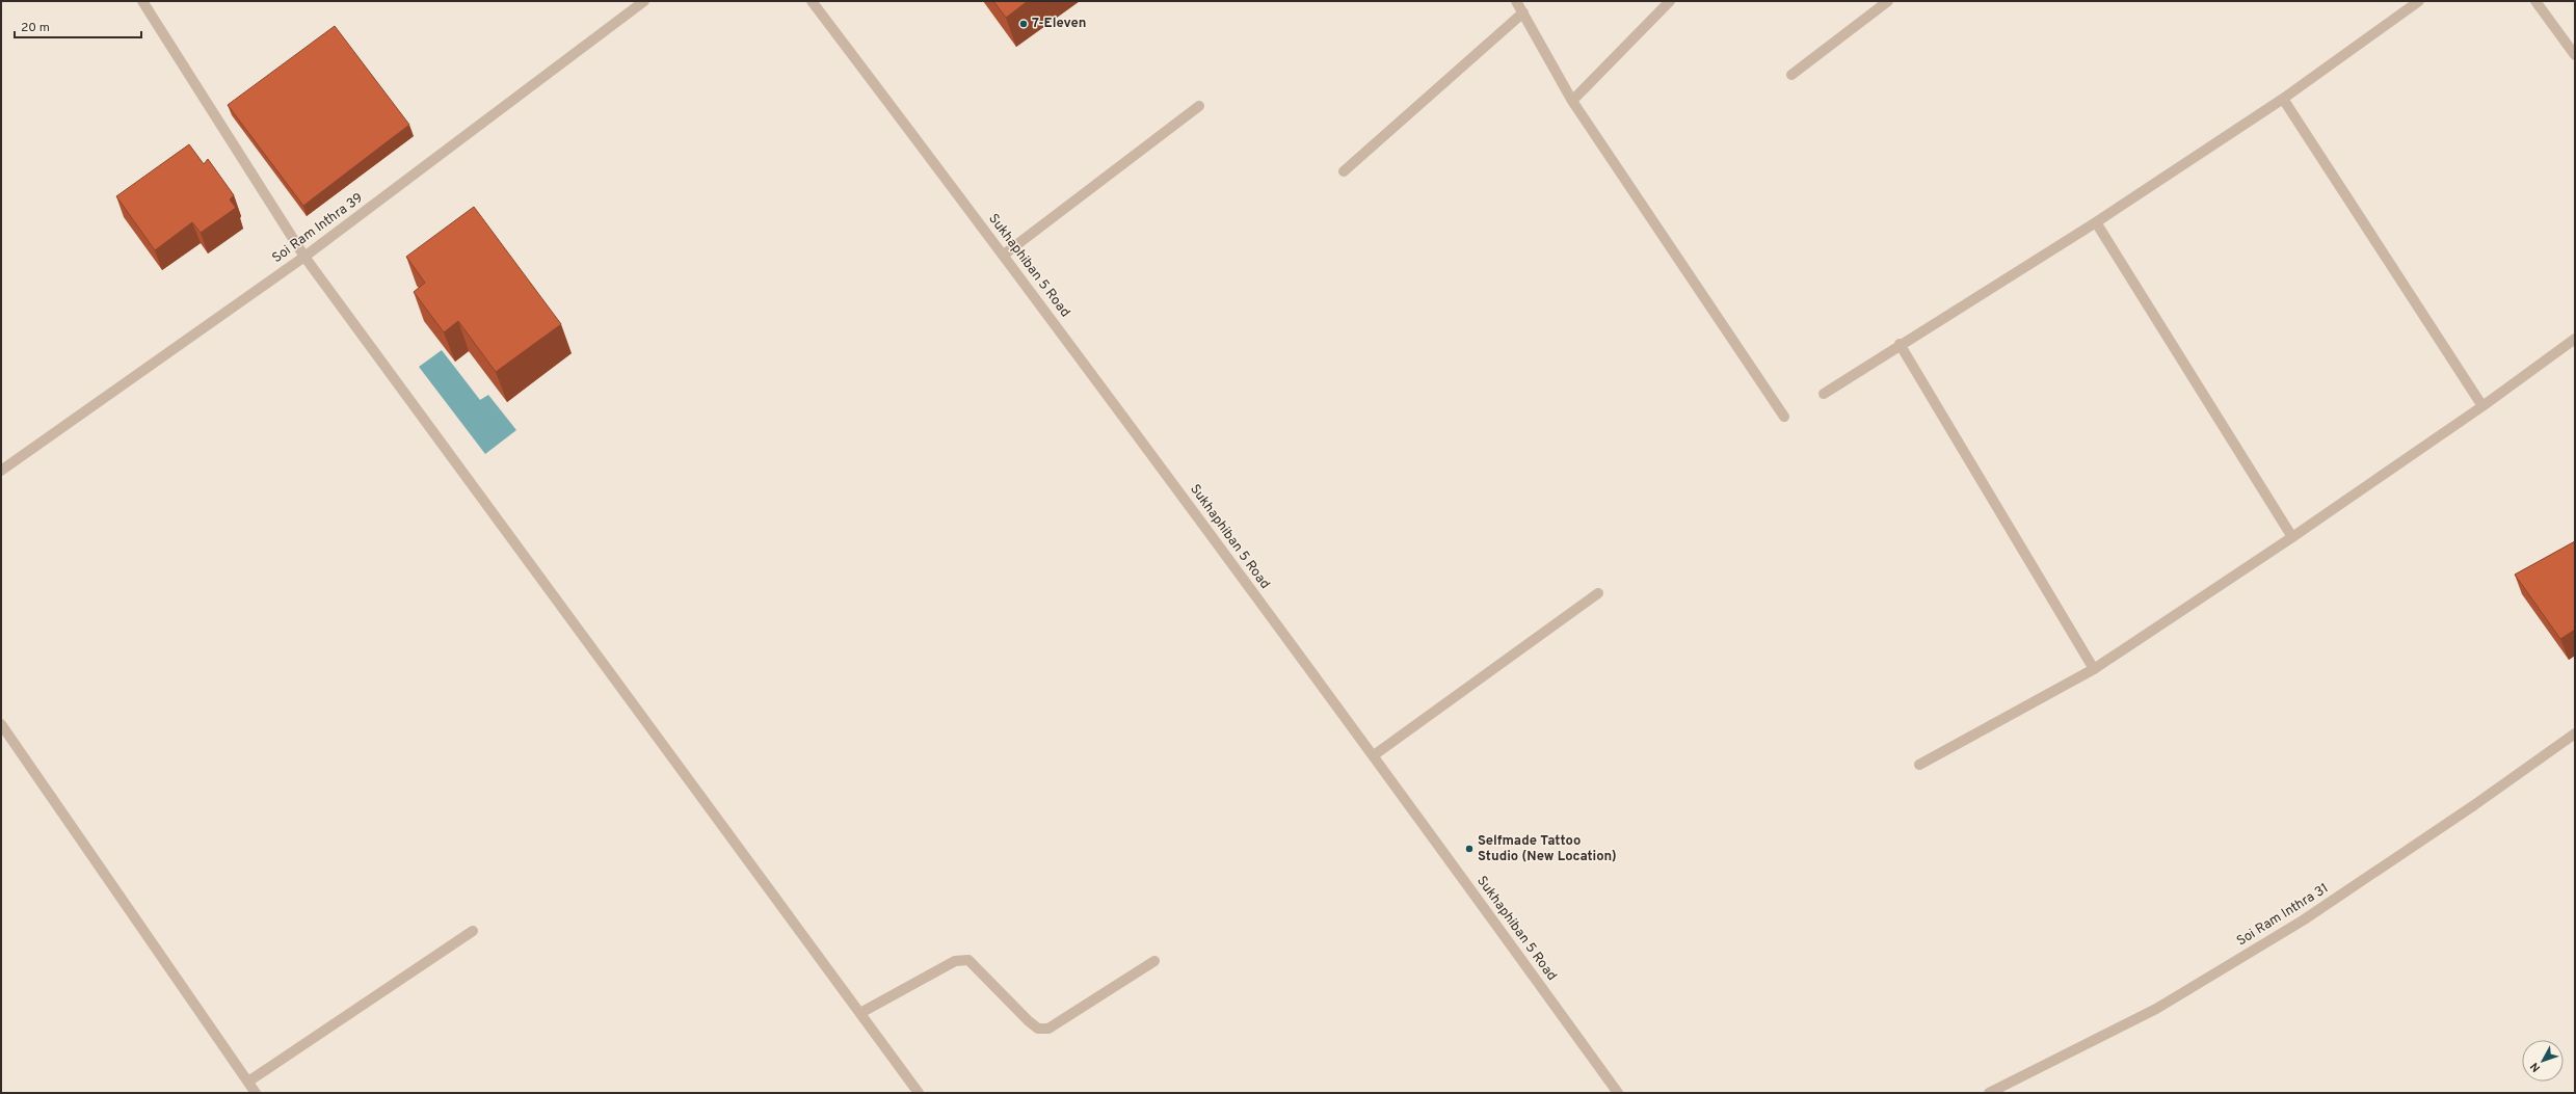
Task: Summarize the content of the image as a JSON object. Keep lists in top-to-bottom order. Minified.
{"streets":{"street":["Soi Ram Inthra 39","Sukhaphiban 5 Road","Soi Ram Inthra 31"]},"places":["7-Eleven","Selfmade Tattoo Studio (New Location)"],"scale_bar":"20 m","north":"bottom left"}
